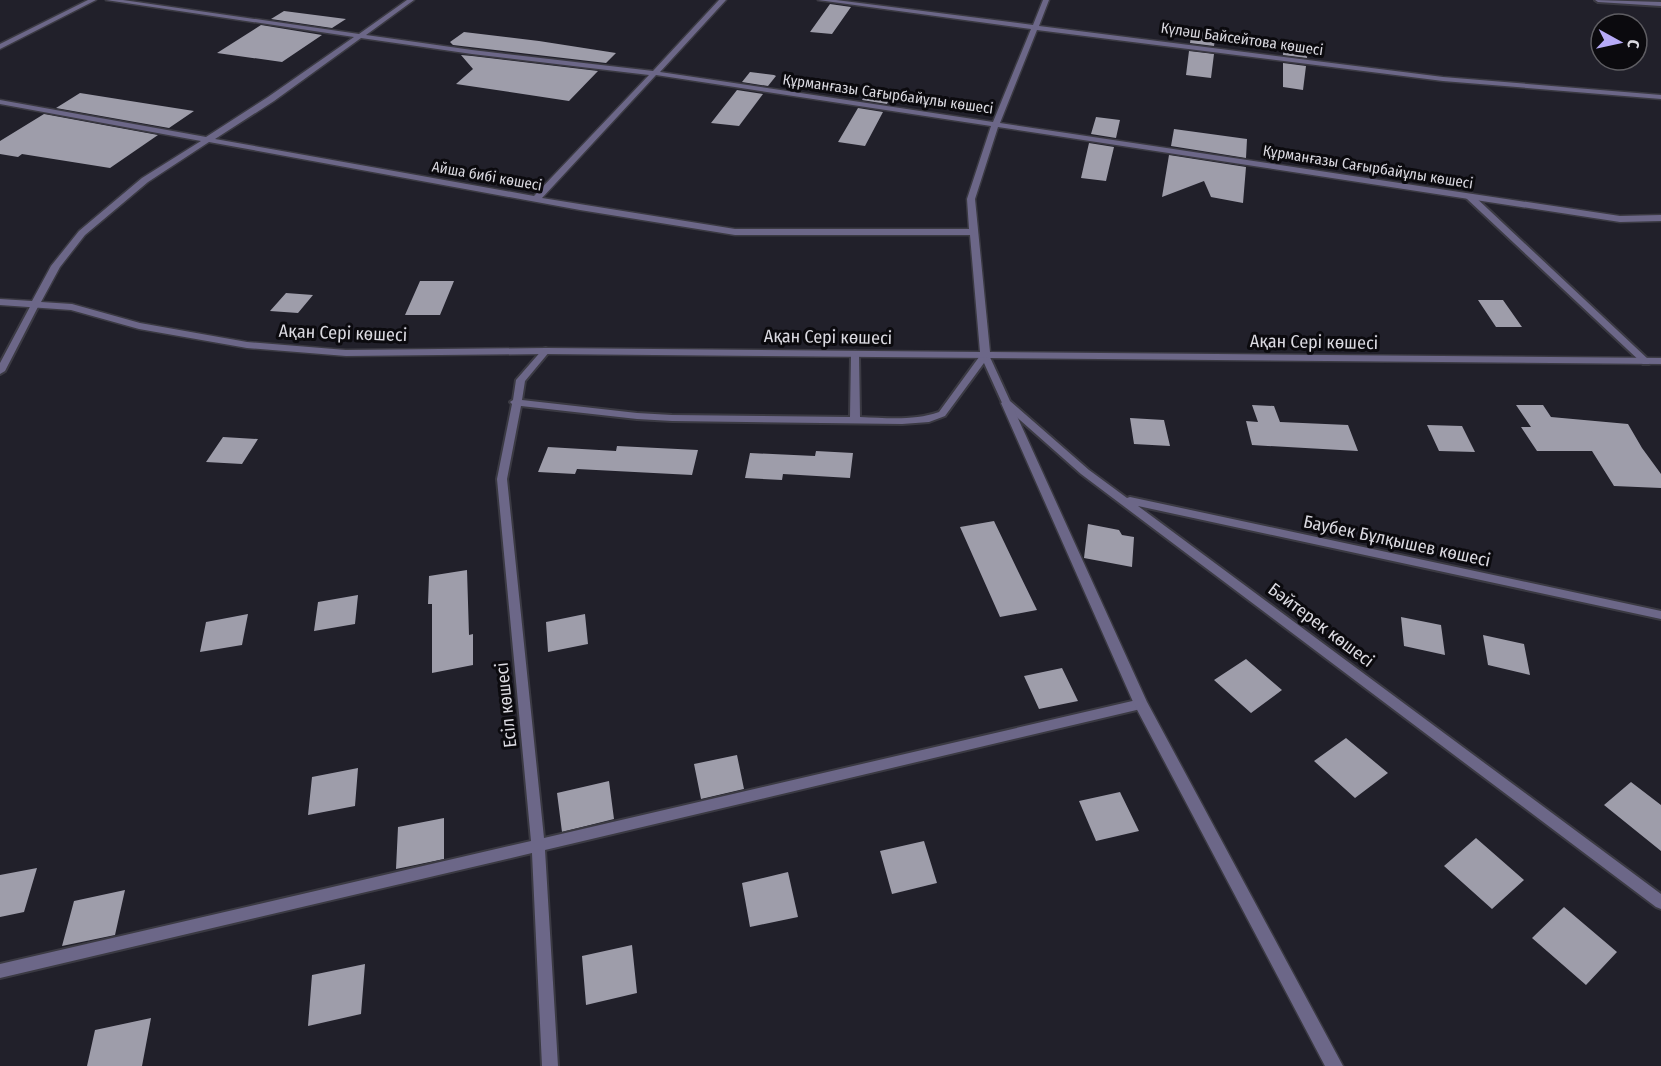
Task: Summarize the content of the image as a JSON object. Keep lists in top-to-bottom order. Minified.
{"streets":{"street":["Күләш Байсейтова көшесі","Құрманғазы Сағырбайұлы көшесі","Айша бибі көшесі","Ақан Сері көшесі"],"lane":["Баубек Бұлқышев көшесі","Бәйтерек көшесі","Есіл көшесі"]},"crossings":[["Ақан Сері көшесі","Бәйтерек көшесі"],["Ақан Сері көшесі","Есіл көшесі"],["Баубек Бұлқышев көшесі","Бәйтерек көшесі"]],"north":"right"}
